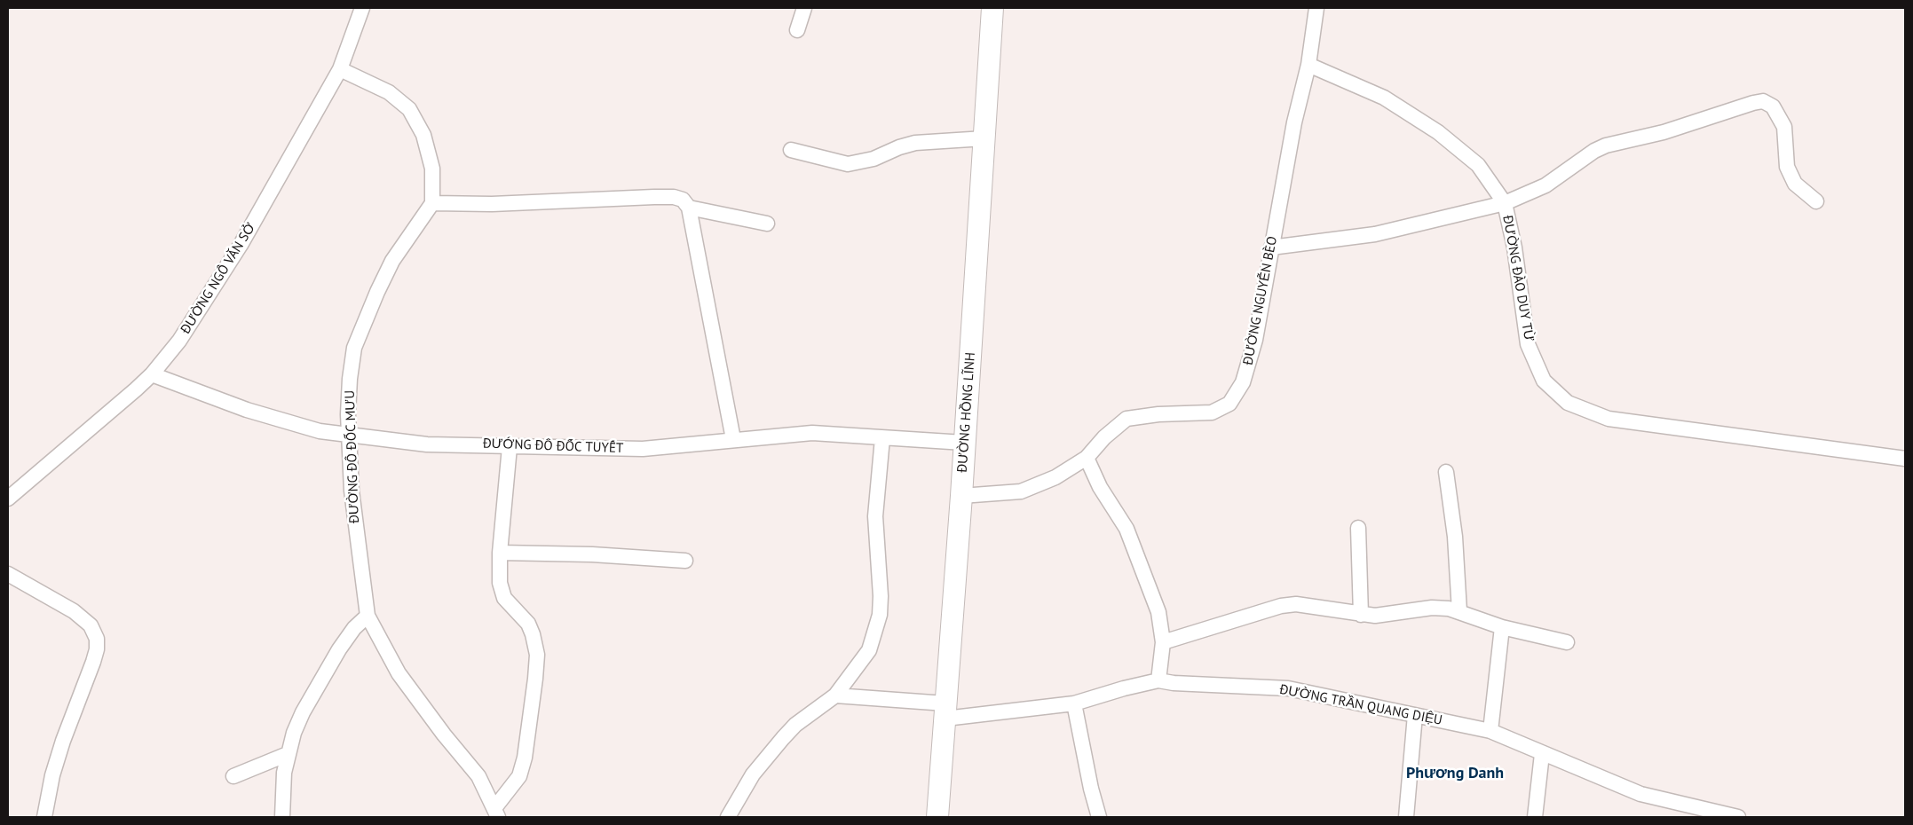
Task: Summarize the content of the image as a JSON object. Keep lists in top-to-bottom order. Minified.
{"streets":{"street":["ĐƯỜNG NGÔ VĂN SỞ","ĐƯỜNG ĐÀO DUY TỪ","ĐƯỜNG NGUYỄN BÈO","ĐƯỜNG HỒNG LĨNH","ĐƯỚNG ĐÔ ĐỐC TUYẾT","ĐƯỜNG ĐÔ ĐỐC MƯU","ĐƯỜNG TRẦN QUANG DIỆU"]},"crossings":[["ĐƯỜNG NGÔ VĂN SỞ","ĐƯỚNG ĐÔ ĐỐC TUYẾT"],["ĐƯỜNG NGÔ VĂN SỞ","ĐƯỜNG ĐÔ ĐỐC MƯU"],["ĐƯỜNG ĐÀO DUY TỪ","ĐƯỜNG NGUYỄN BÈO"],["ĐƯỜNG NGUYỄN BÈO","ĐƯỜNG HỒNG LĨNH"],["ĐƯỜNG HỒNG LĨNH","ĐƯỚNG ĐÔ ĐỐC TUYẾT"],["ĐƯỜNG HỒNG LĨNH","ĐƯỜNG TRẦN QUANG DIỆU"],["ĐƯỚNG ĐÔ ĐỐC TUYẾT","ĐƯỜNG ĐÔ ĐỐC MƯU"]],"districts":["Phương Danh"]}
